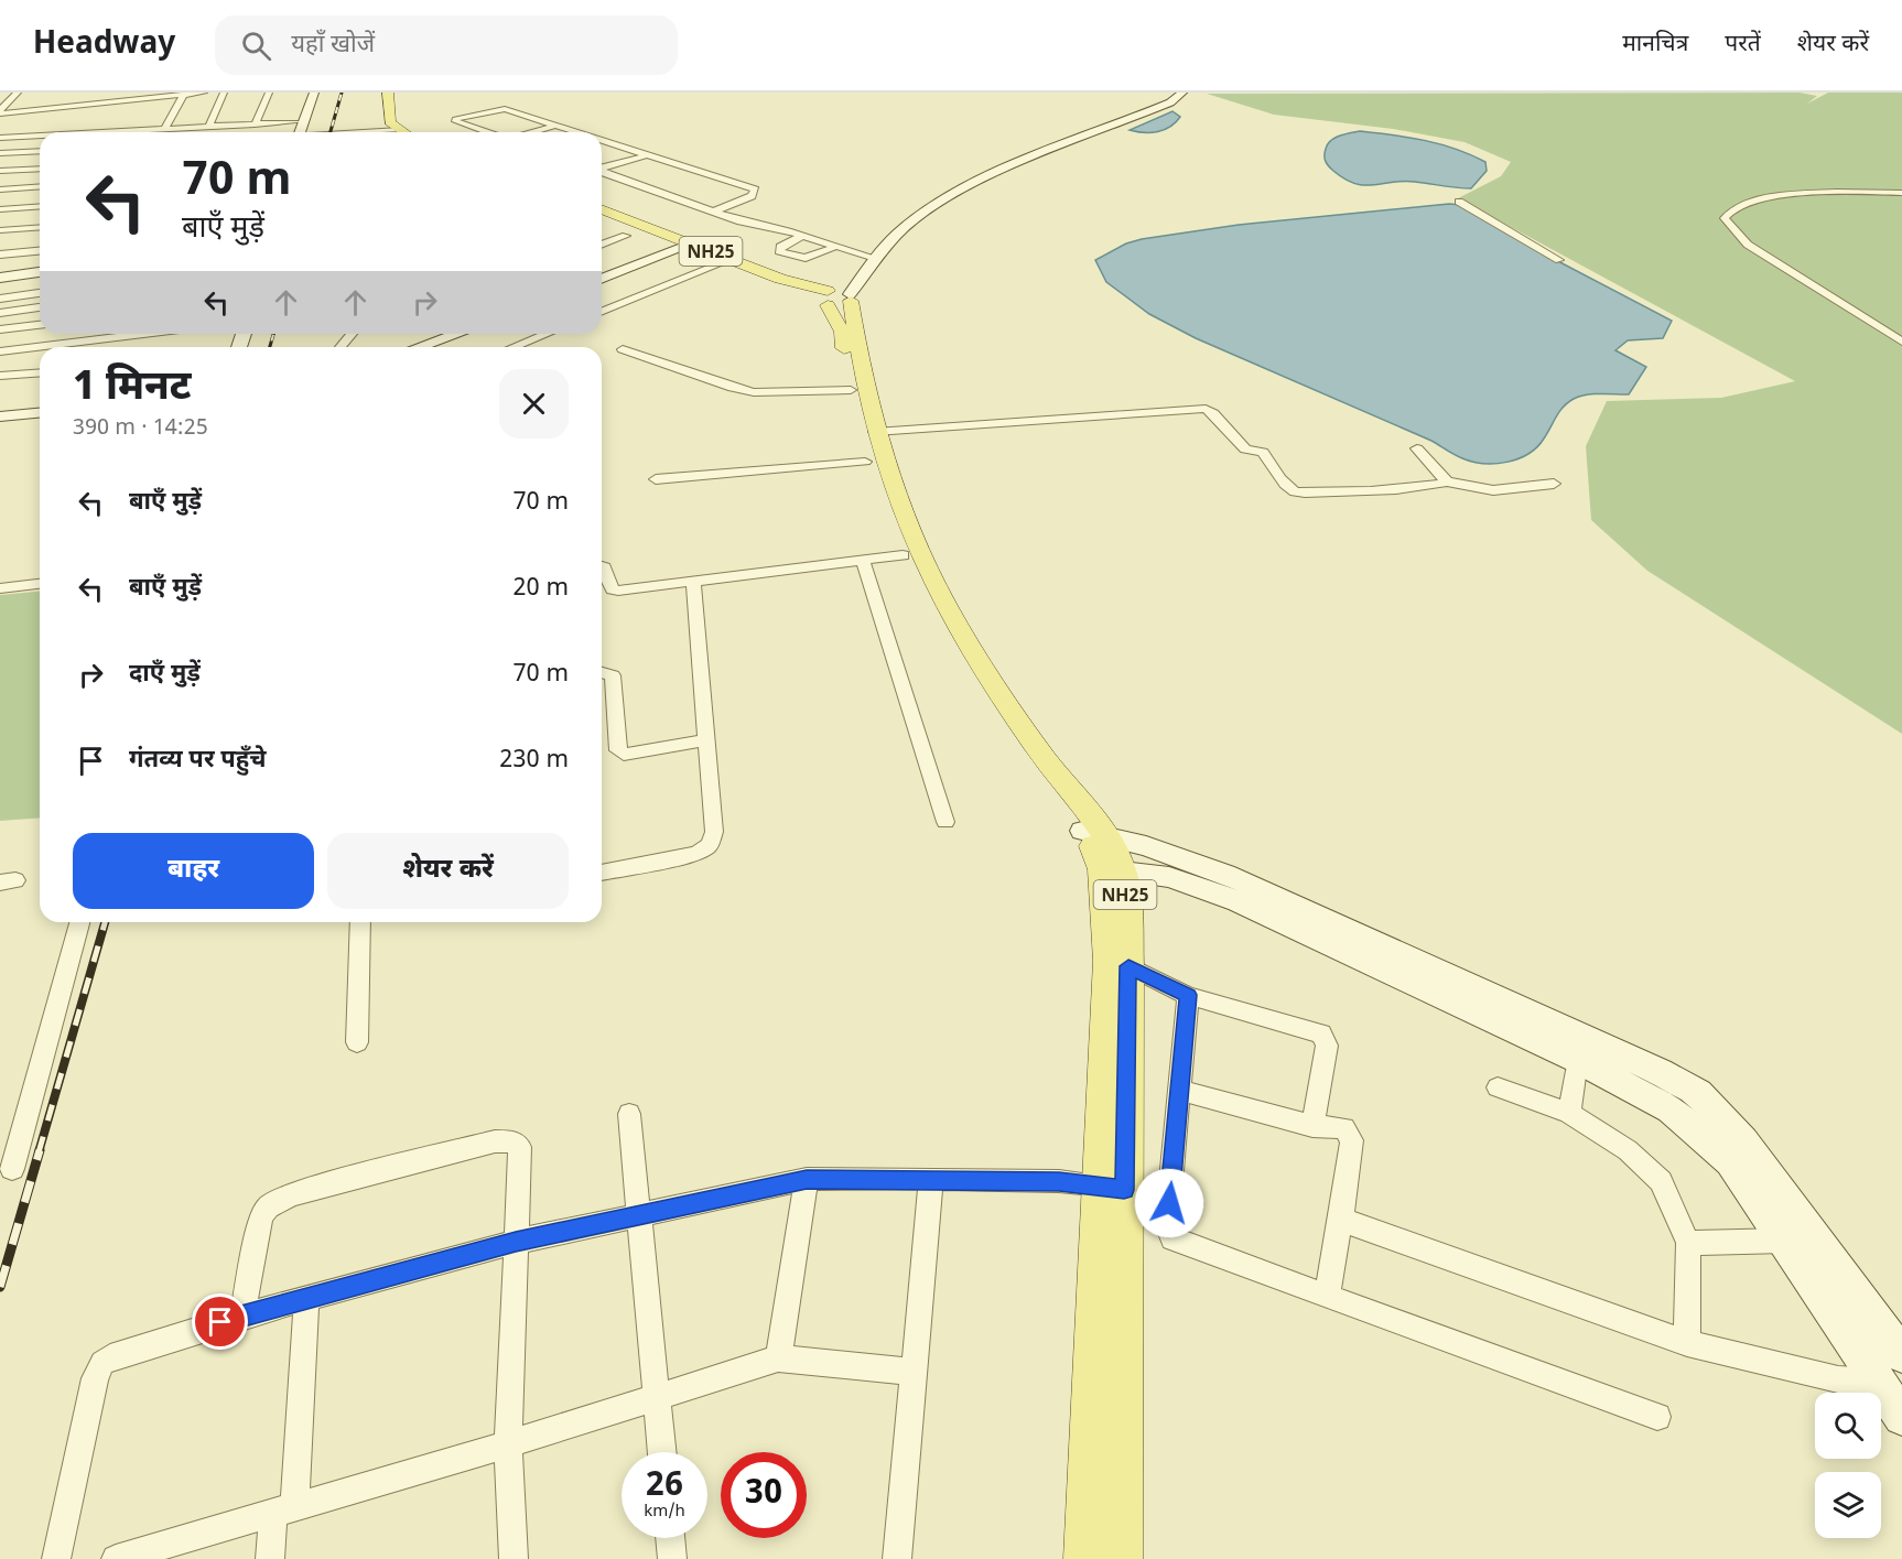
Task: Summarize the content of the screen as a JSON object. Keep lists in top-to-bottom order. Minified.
{"streets":{"main road":["NH25"]},"page":{"header":"Headway","search":"यहाँ खोजें","nav":["मानचित्र","परतें","शेयर करें"],"turn":["70 m","बाएँ मुड़ें"],"heading":["1 मिनट","390 m · 14:25"],"list":[{"name":"बाएँ मुड़ें","value":"70 m"},{"name":"बाएँ मुड़ें","value":"20 m"},{"name":"दाएँ मुड़ें","value":"70 m"},{"name":"गंतव्य पर पहुँचे","value":"230 m"}],"buttons":["बाहर","शेयर करें"],"speed":"26 km/h","limit":"30"}}
